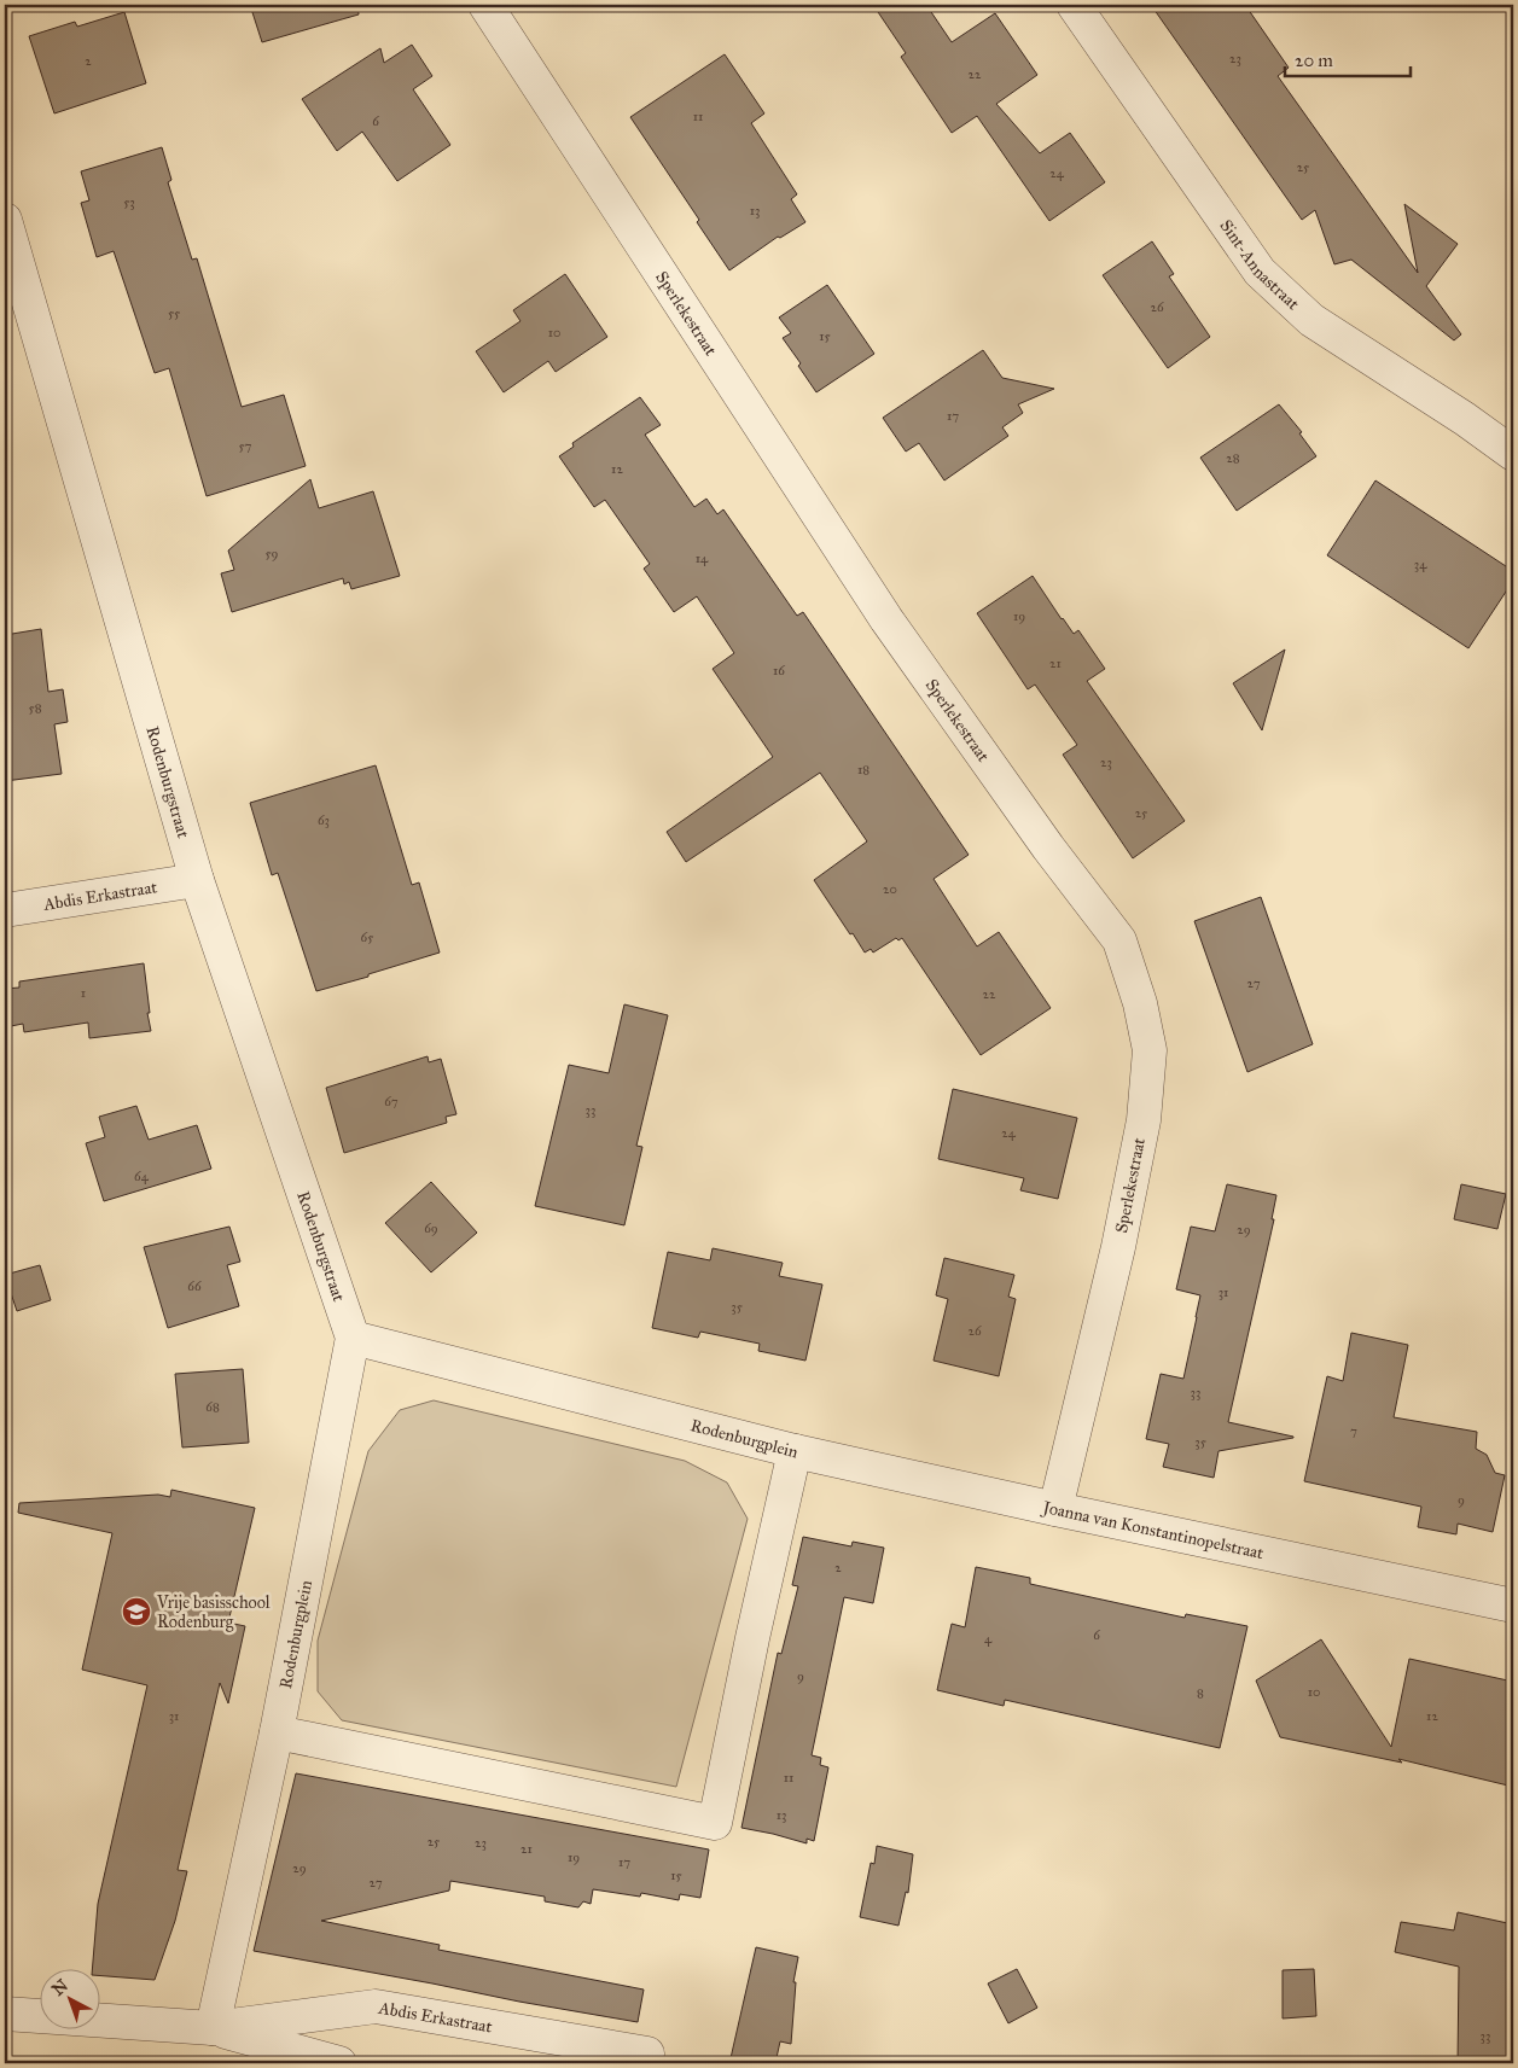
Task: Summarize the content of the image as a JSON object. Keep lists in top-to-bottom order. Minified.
{"streets":{"street":["Sint-Annastraat","Sperlekestraat","Rodenburgstraat","Abdis Erkastraat","Rodenburgplein","Joanna van Konstantinopelstraat"]},"crossings":[["Sperlekestraat","Joanna van Konstantinopelstraat"],["Rodenburgstraat","Abdis Erkastraat"],["Rodenburgstraat","Rodenburgplein"],["Abdis Erkastraat","Rodenburgplein"],["Rodenburgplein","Joanna van Konstantinopelstraat"]],"places":{"school or university":["Vrije basisschool Rodenburg"]},"house_numbers":["23","2","22","11","6","25","24","53","13","26","55","10","15","17","57","28","12","59","14","34","19","21","16","58","23","18","25","63","20","65","27","1","22","67","33","24","64","69","29","66","31","35","26","33","68","7","35","9","2","6","4","9","10","8","31","12","11","13","25","23","21","19","17","29","15","27","33"],"scale_bar":"20 m","north":"top left"}
